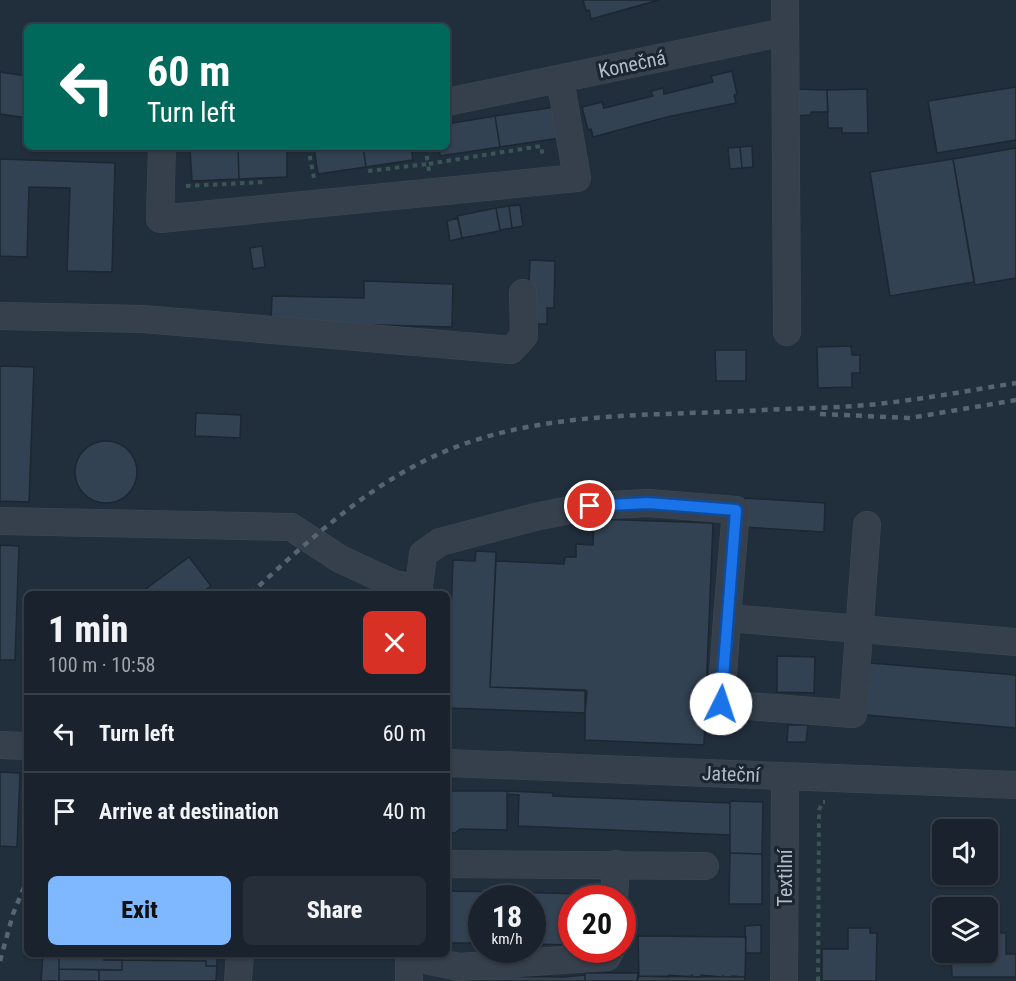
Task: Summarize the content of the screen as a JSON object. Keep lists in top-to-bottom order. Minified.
{"streets":{"street":["Konečná","Jateční","Textilní"]},"crossings":[["Jateční","Textilní"]],"page":{"turn":["60 m","Turn left"],"heading":["1 min","100 m · 10:58"],"list":[{"name":"Turn left","value":"60 m"},{"name":"Arrive at destination","value":"40 m"}],"buttons":["Exit","Share"],"speed":"18 km/h","limit":"20"}}
